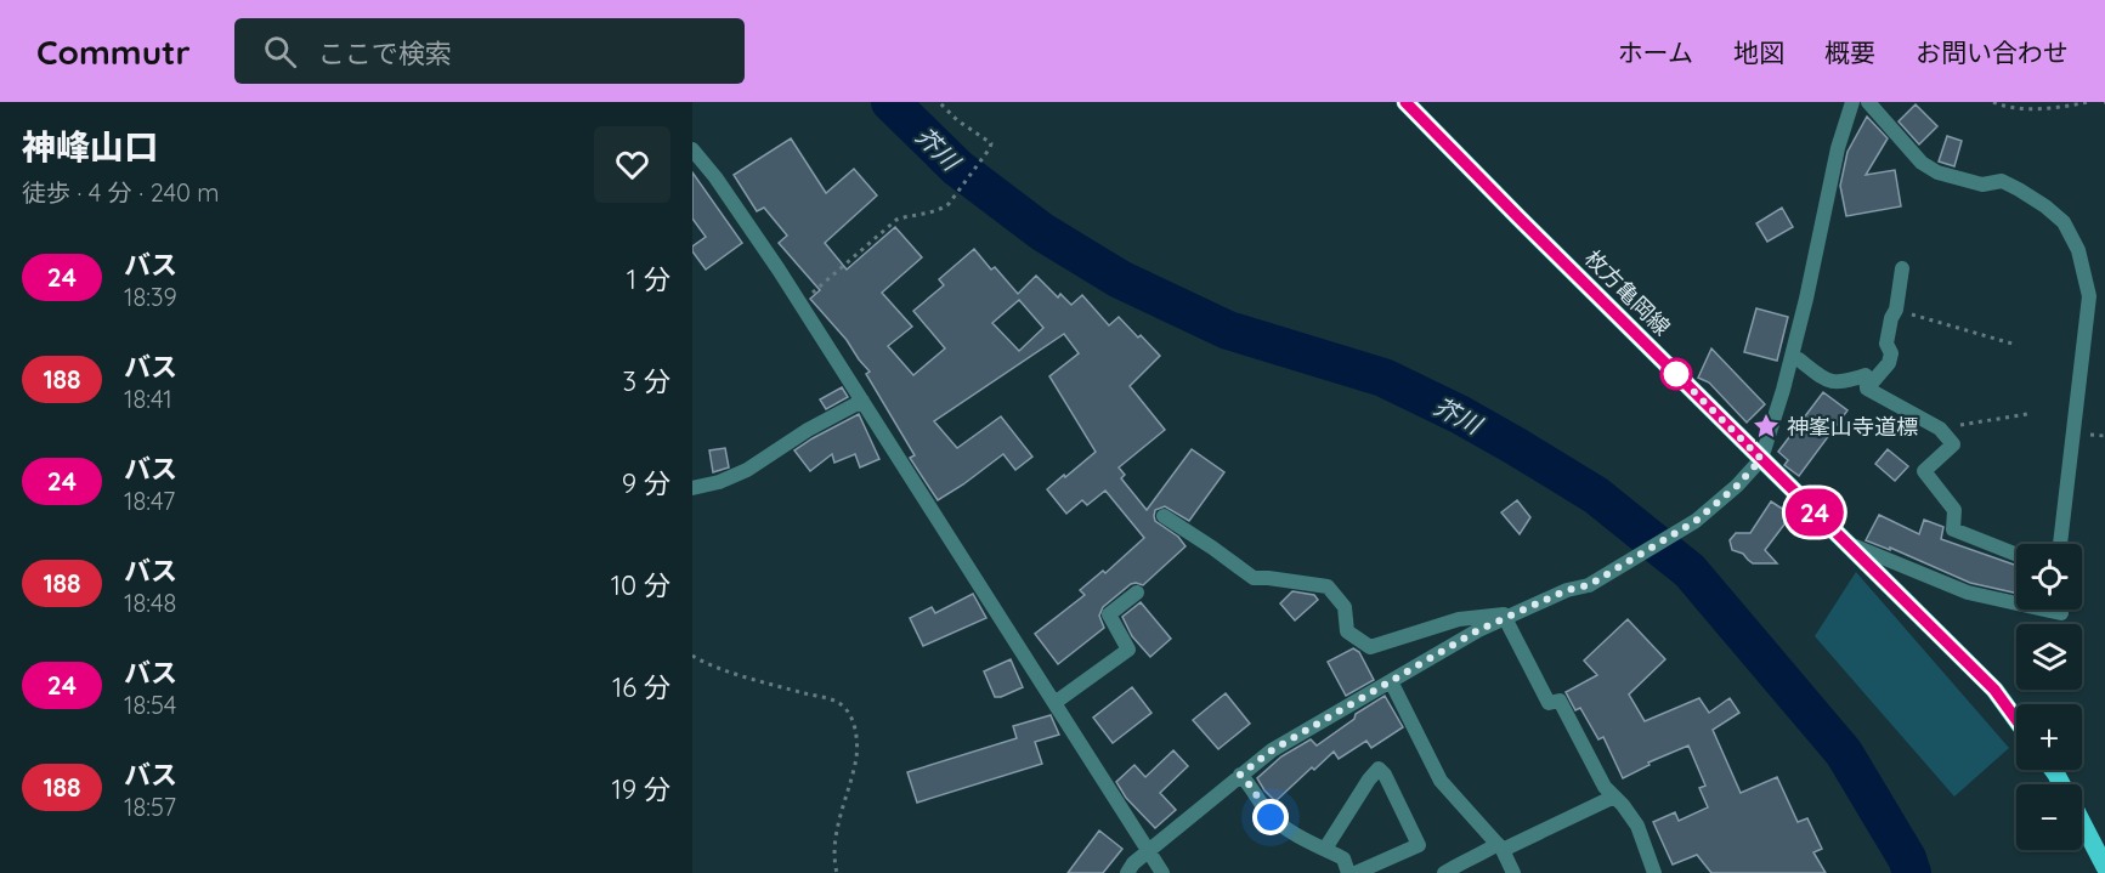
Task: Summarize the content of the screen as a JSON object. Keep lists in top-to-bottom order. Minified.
{"streets":{"main road":["枚方亀岡線"]},"water":["芥川"],"places":{"place":["神峯山寺道標"]},"lines":["bus line 24"],"page":{"header":"Commutr","search":"ここで検索","nav":["ホーム","地図","概要","お問い合わせ"],"heading":["神峰山口","徒歩 · 4 分 · 240 m"],"on_map":"24","list":[{"mark":"24","name":"バス","note":"18:39","value":"1 分"},{"mark":"188","name":"バス","note":"18:41","value":"3 分"},{"mark":"24","name":"バス","note":"18:47","value":"9 分"},{"mark":"188","name":"バス","note":"18:48","value":"10 分"},{"mark":"24","name":"バス","note":"18:54","value":"16 分"},{"mark":"188","name":"バス","note":"18:57","value":"19 分"}],"map_buttons":["+","−"]}}
